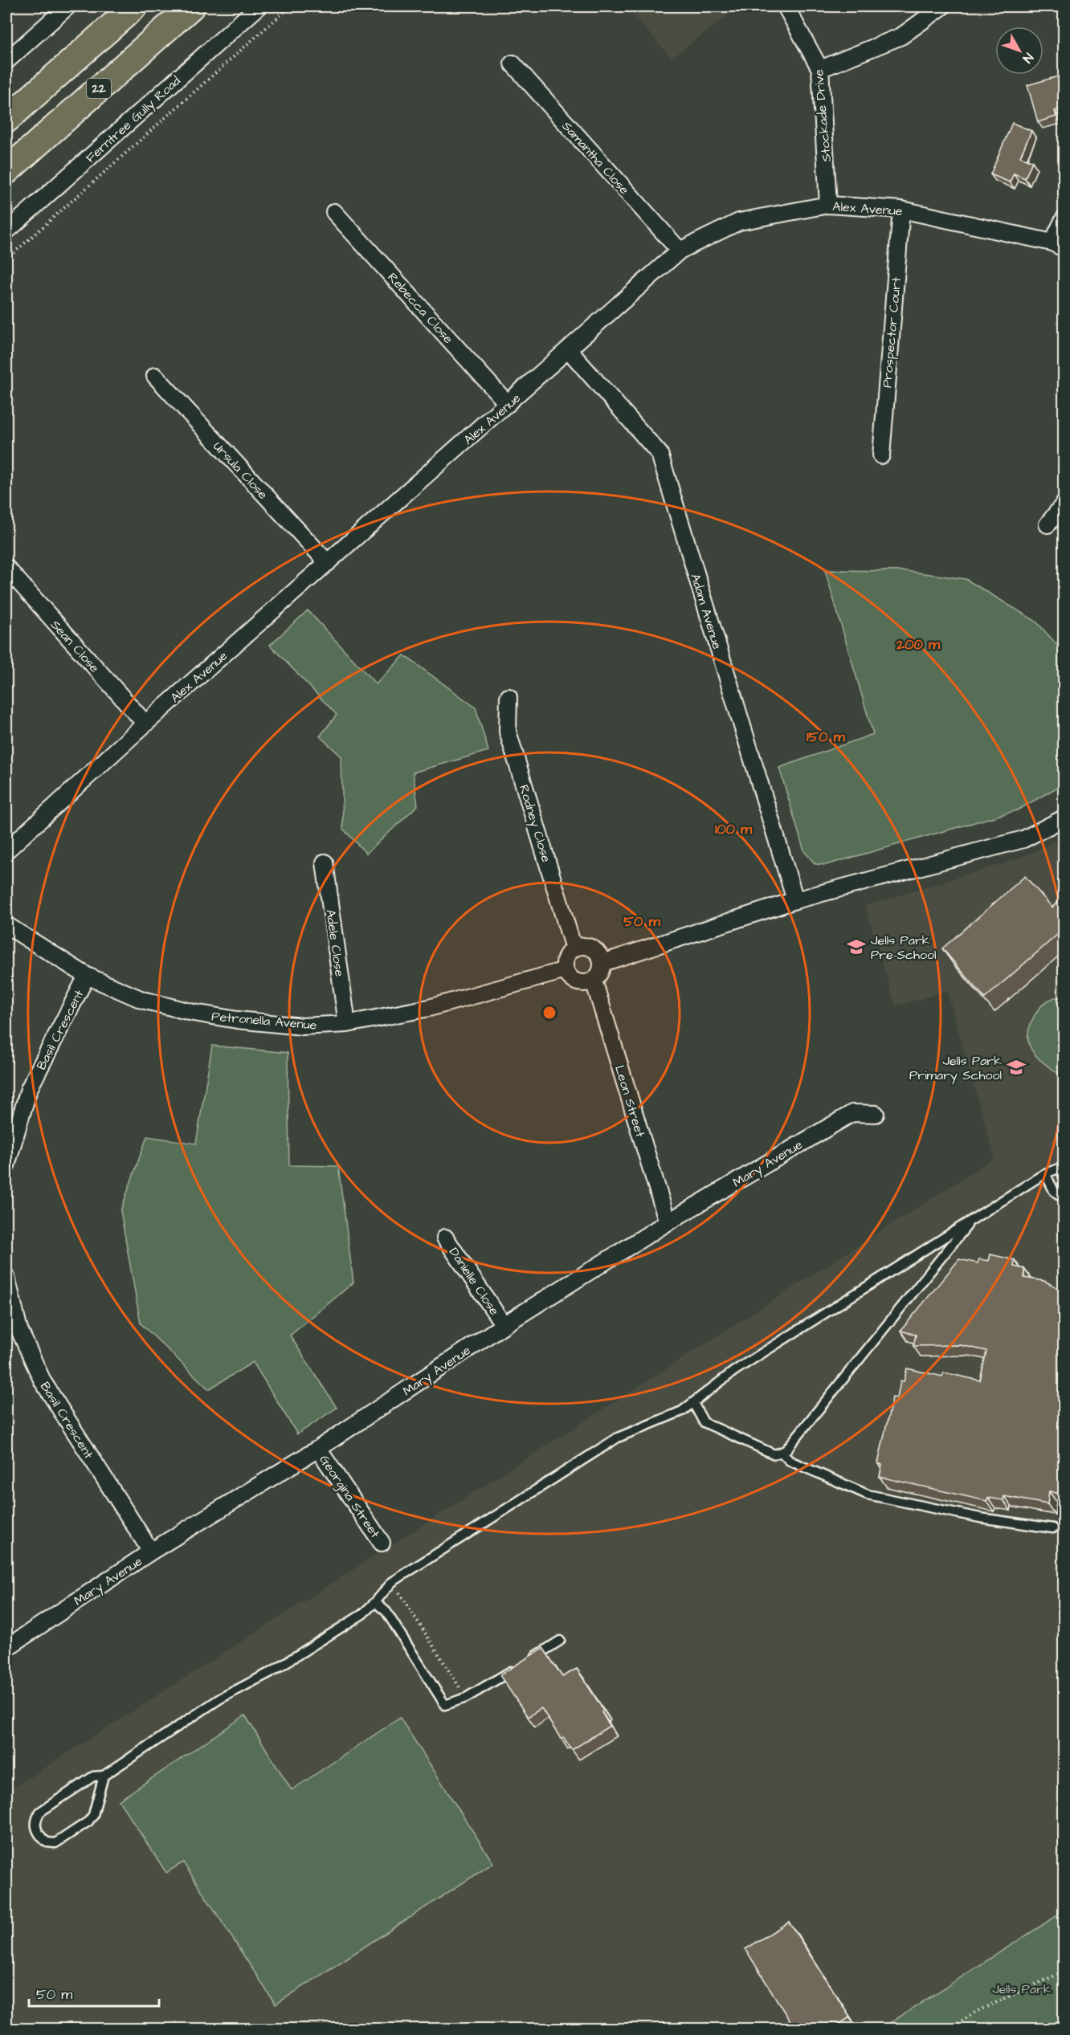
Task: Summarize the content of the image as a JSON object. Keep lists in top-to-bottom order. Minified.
{"streets":{"main road":["22"],"street":["Stockade Drive","Ferntree Gully Road","Samantha Close","Alex Avenue","Rebecca Close","Prospector Court","Ursula Close","Adam Avenue","Sean Close","Rodney Close","Adele Close","Petronella Avenue","Basil Crescent","Leon Street","Mary Avenue","Danielle Close","Georgina Street"]},"crossings":[["Stockade Drive","Alex Avenue"],["Samantha Close","Alex Avenue"],["Alex Avenue","Rebecca Close"],["Alex Avenue","Prospector Court"],["Alex Avenue","Ursula Close"],["Alex Avenue","Adam Avenue"],["Alex Avenue","Sean Close"],["Rodney Close","Petronella Avenue"],["Rodney Close","Leon Street"],["Adele Close","Petronella Avenue"],["Petronella Avenue","Basil Crescent"],["Petronella Avenue","Leon Street"],["Basil Crescent","Mary Avenue"],["Leon Street","Mary Avenue"],["Mary Avenue","Danielle Close"],["Mary Avenue","Georgina Street"]],"parks":["Jells Park"],"places":{"school or university":["Jells Park Pre-School","Jells Park Primary School"]},"scale_bar":"50 m","north":"bottom right","rings":["200 m","150 m","100 m","50 m"]}
